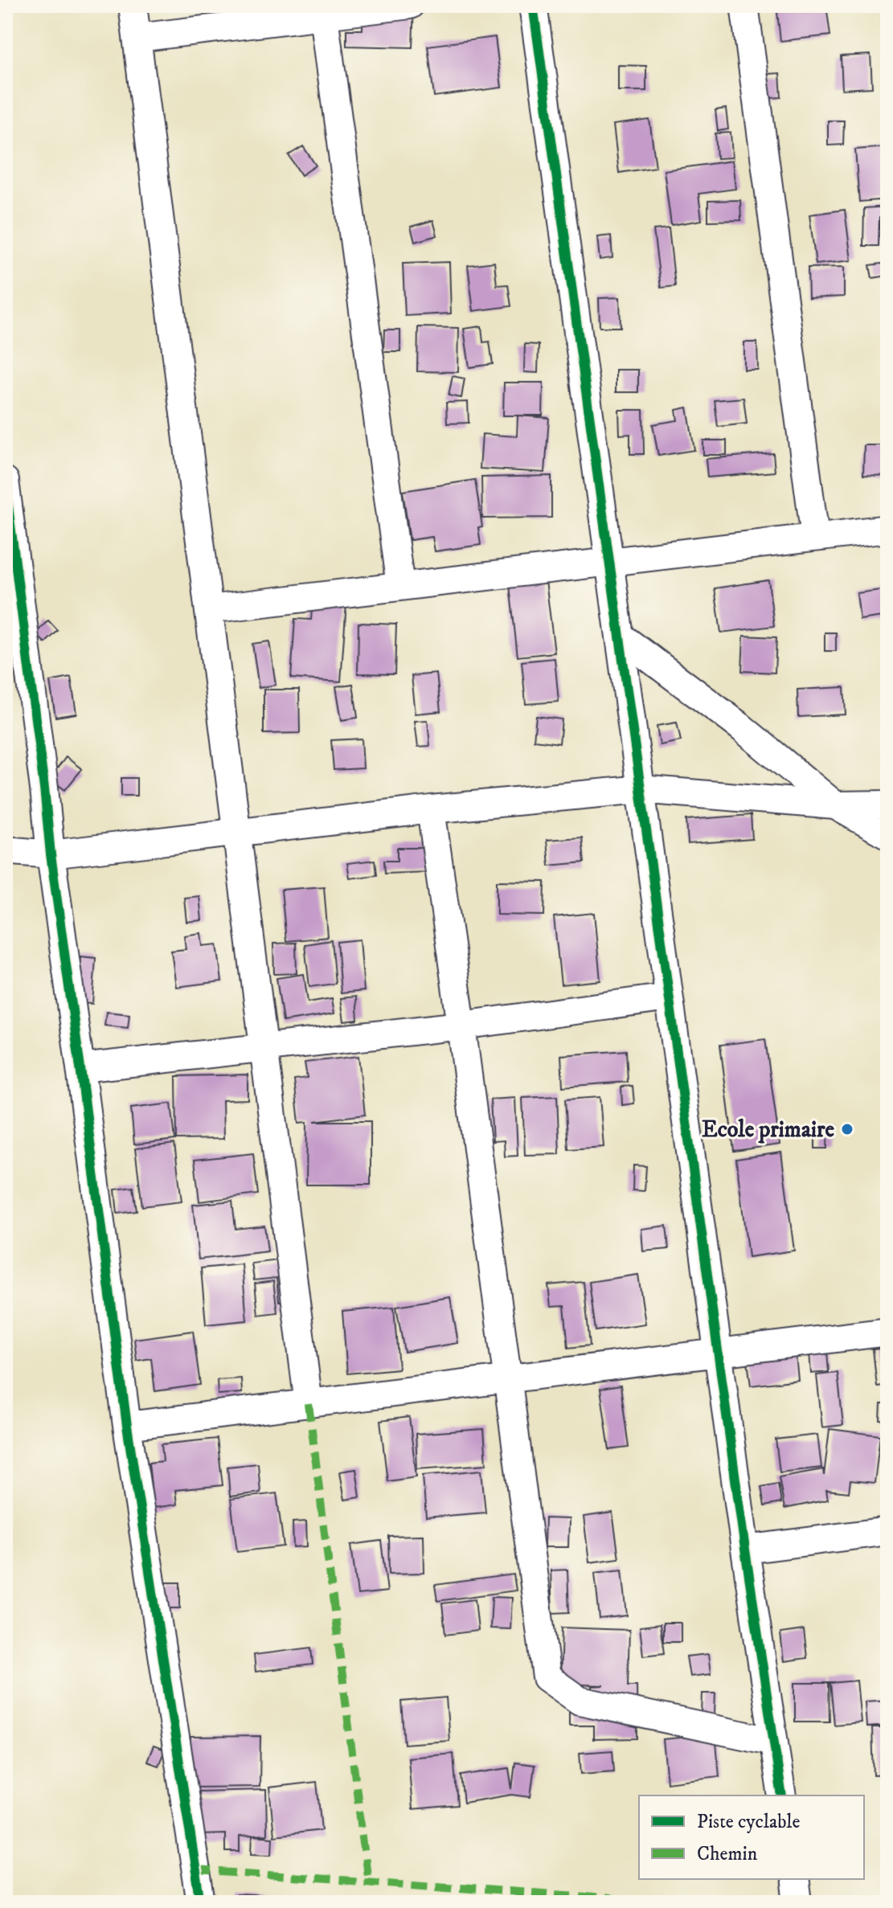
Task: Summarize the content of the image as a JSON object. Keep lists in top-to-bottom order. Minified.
{"places":["Ecole primaire"],"legend":["Piste cyclable","Chemin"]}
